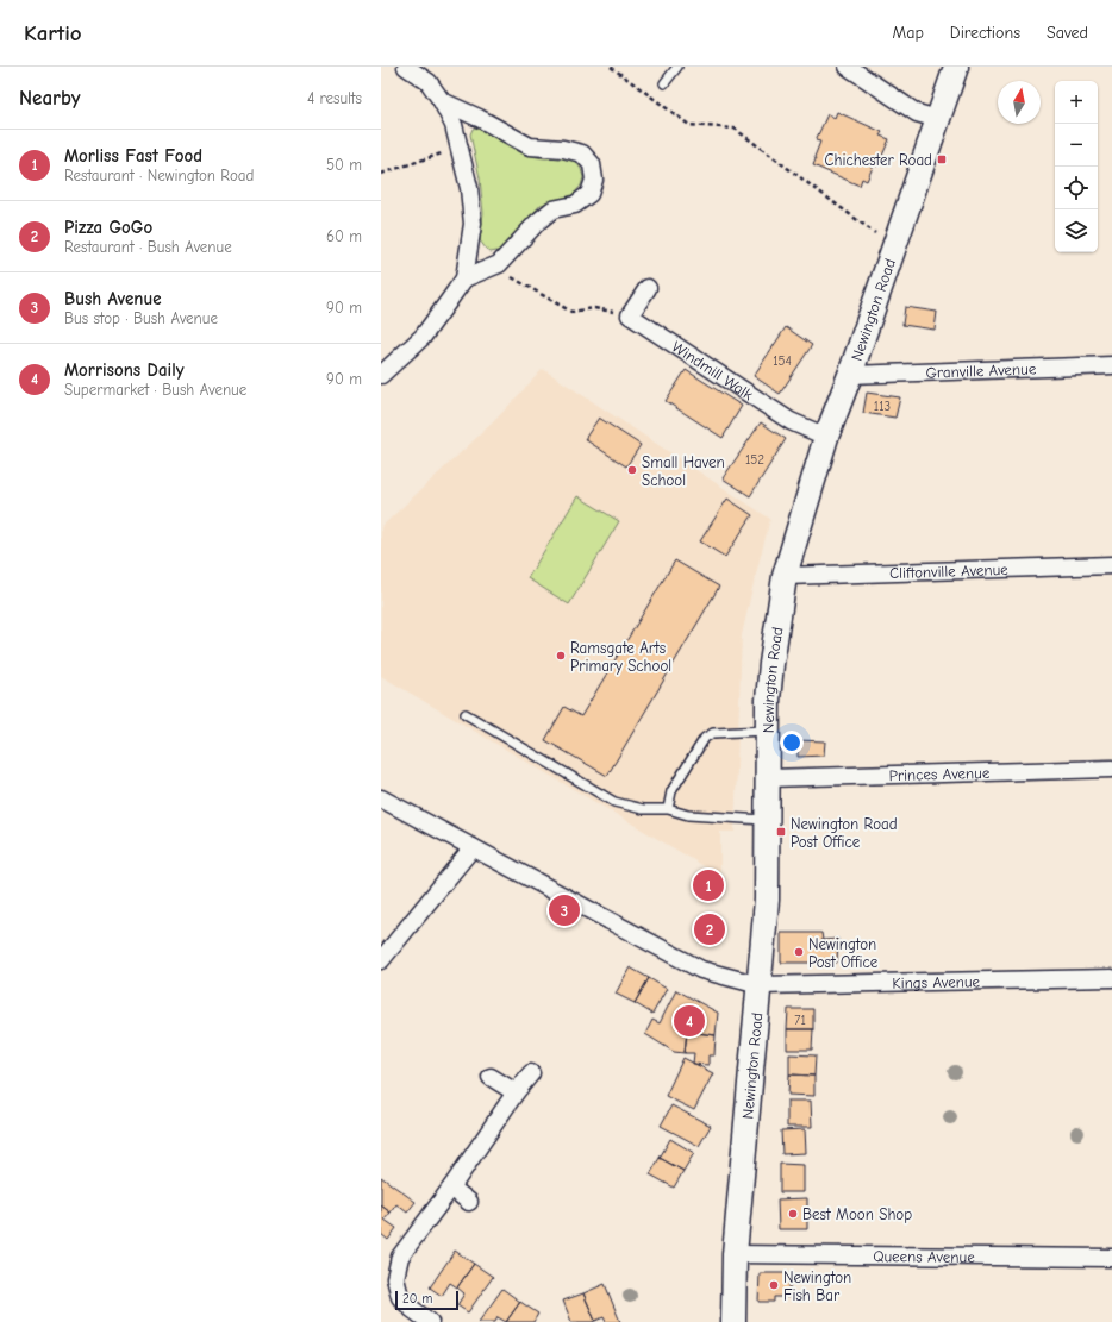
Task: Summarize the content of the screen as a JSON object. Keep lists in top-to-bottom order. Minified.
{"streets":{"main road":["Newington Road"],"street":["Windmill Walk","Granville Avenue","Cliftonville Avenue","Princes Avenue","Kings Avenue","Queens Avenue"]},"crossings":[["Newington Road","Windmill Walk"],["Newington Road","Granville Avenue"],["Newington Road","Cliftonville Avenue"],["Newington Road","Princes Avenue"],["Newington Road","Kings Avenue"],["Newington Road","Queens Avenue"]],"places":{"transit":["Chichester Road","Newington Road Post Office"],"other":["Small Haven School","Ramsgate Arts Primary School","Newington Post Office","Best Moon Shop","Newington Fish Bar"]},"house_numbers":["154","113","152","71"],"scale_bar":"20 m","north":"top","page":{"header":"Kartio","nav":["Map","Directions","Saved"],"heading":["Nearby","4 results"],"map_buttons":["+","−"],"list":[{"mark":"1","name":"Morliss Fast Food","note":"Restaurant · Newington Road","value":"50 m"},{"mark":"2","name":"Pizza GoGo","note":"Restaurant · Bush Avenue","value":"60 m"},{"mark":"3","name":"Bush Avenue","note":"Bus stop · Bush Avenue","value":"90 m"},{"mark":"4","name":"Morrisons Daily","note":"Supermarket · Bush Avenue","value":"90 m"}],"pins":["1","3","2","4"],"scale":"20 m"}}
